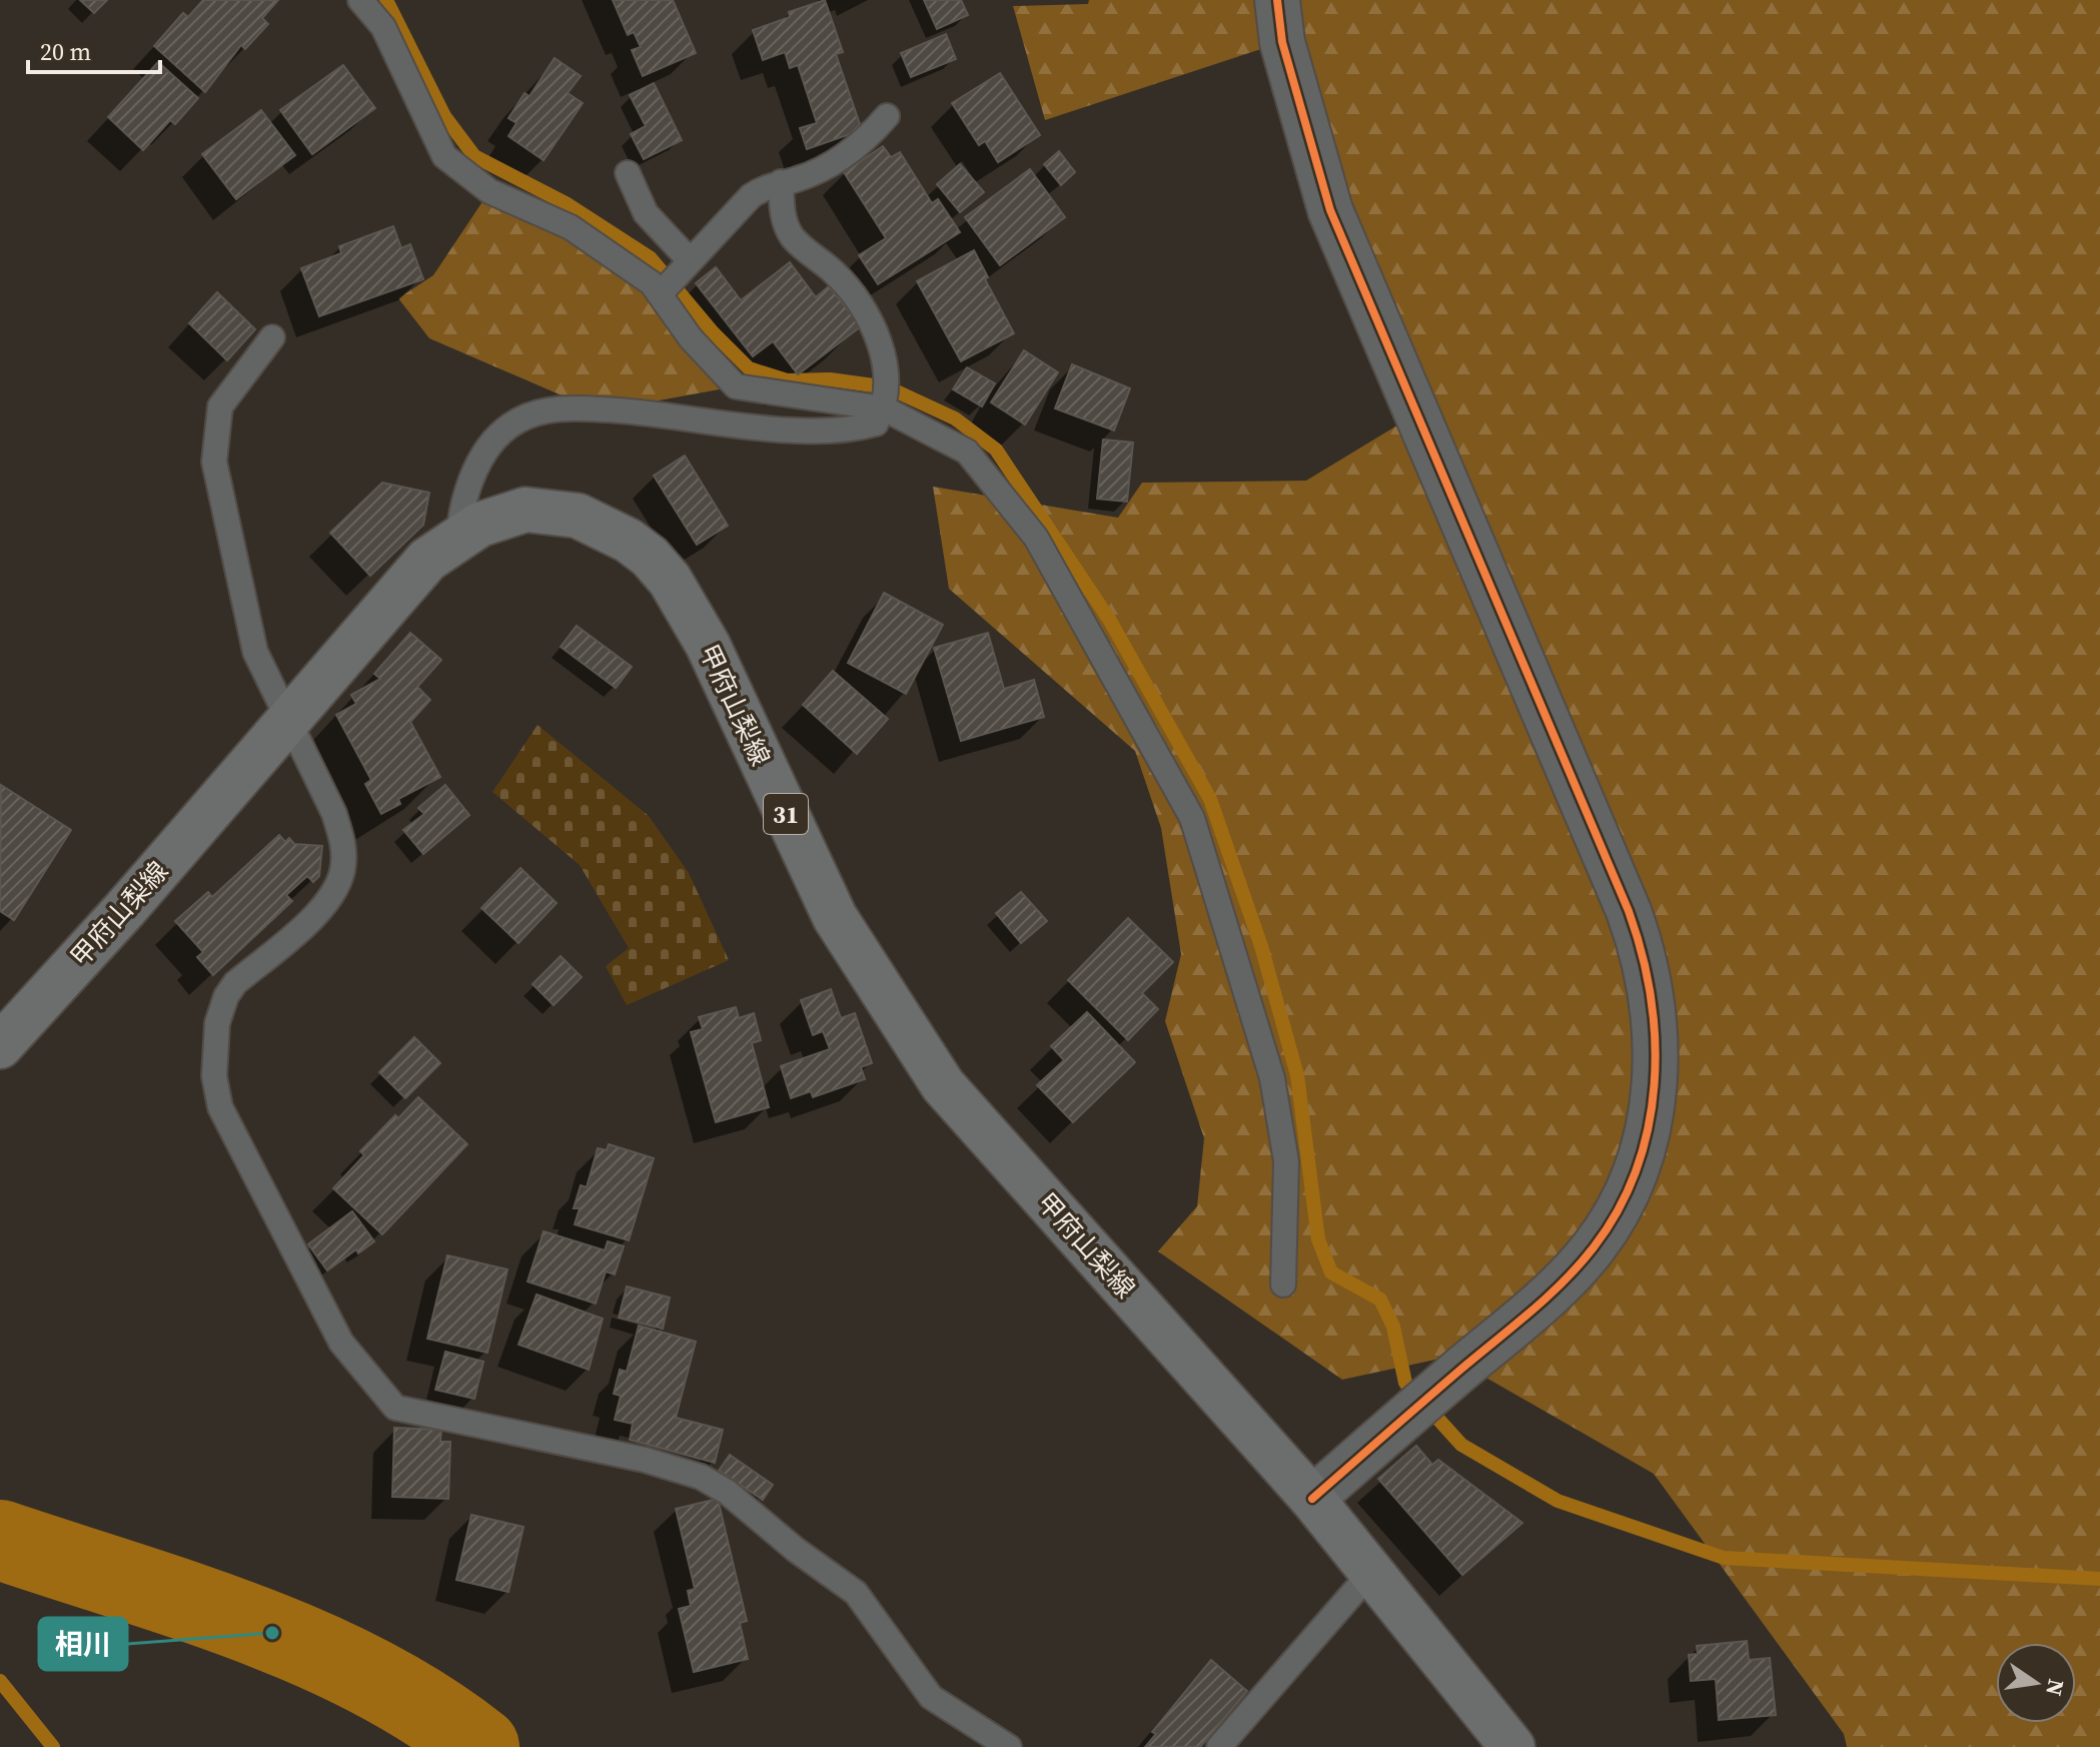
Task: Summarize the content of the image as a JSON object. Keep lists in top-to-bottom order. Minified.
{"streets":{"main road":["甲府山梨線","31"]},"places":["相川"],"scale_bar":"20 m","north":"right"}
